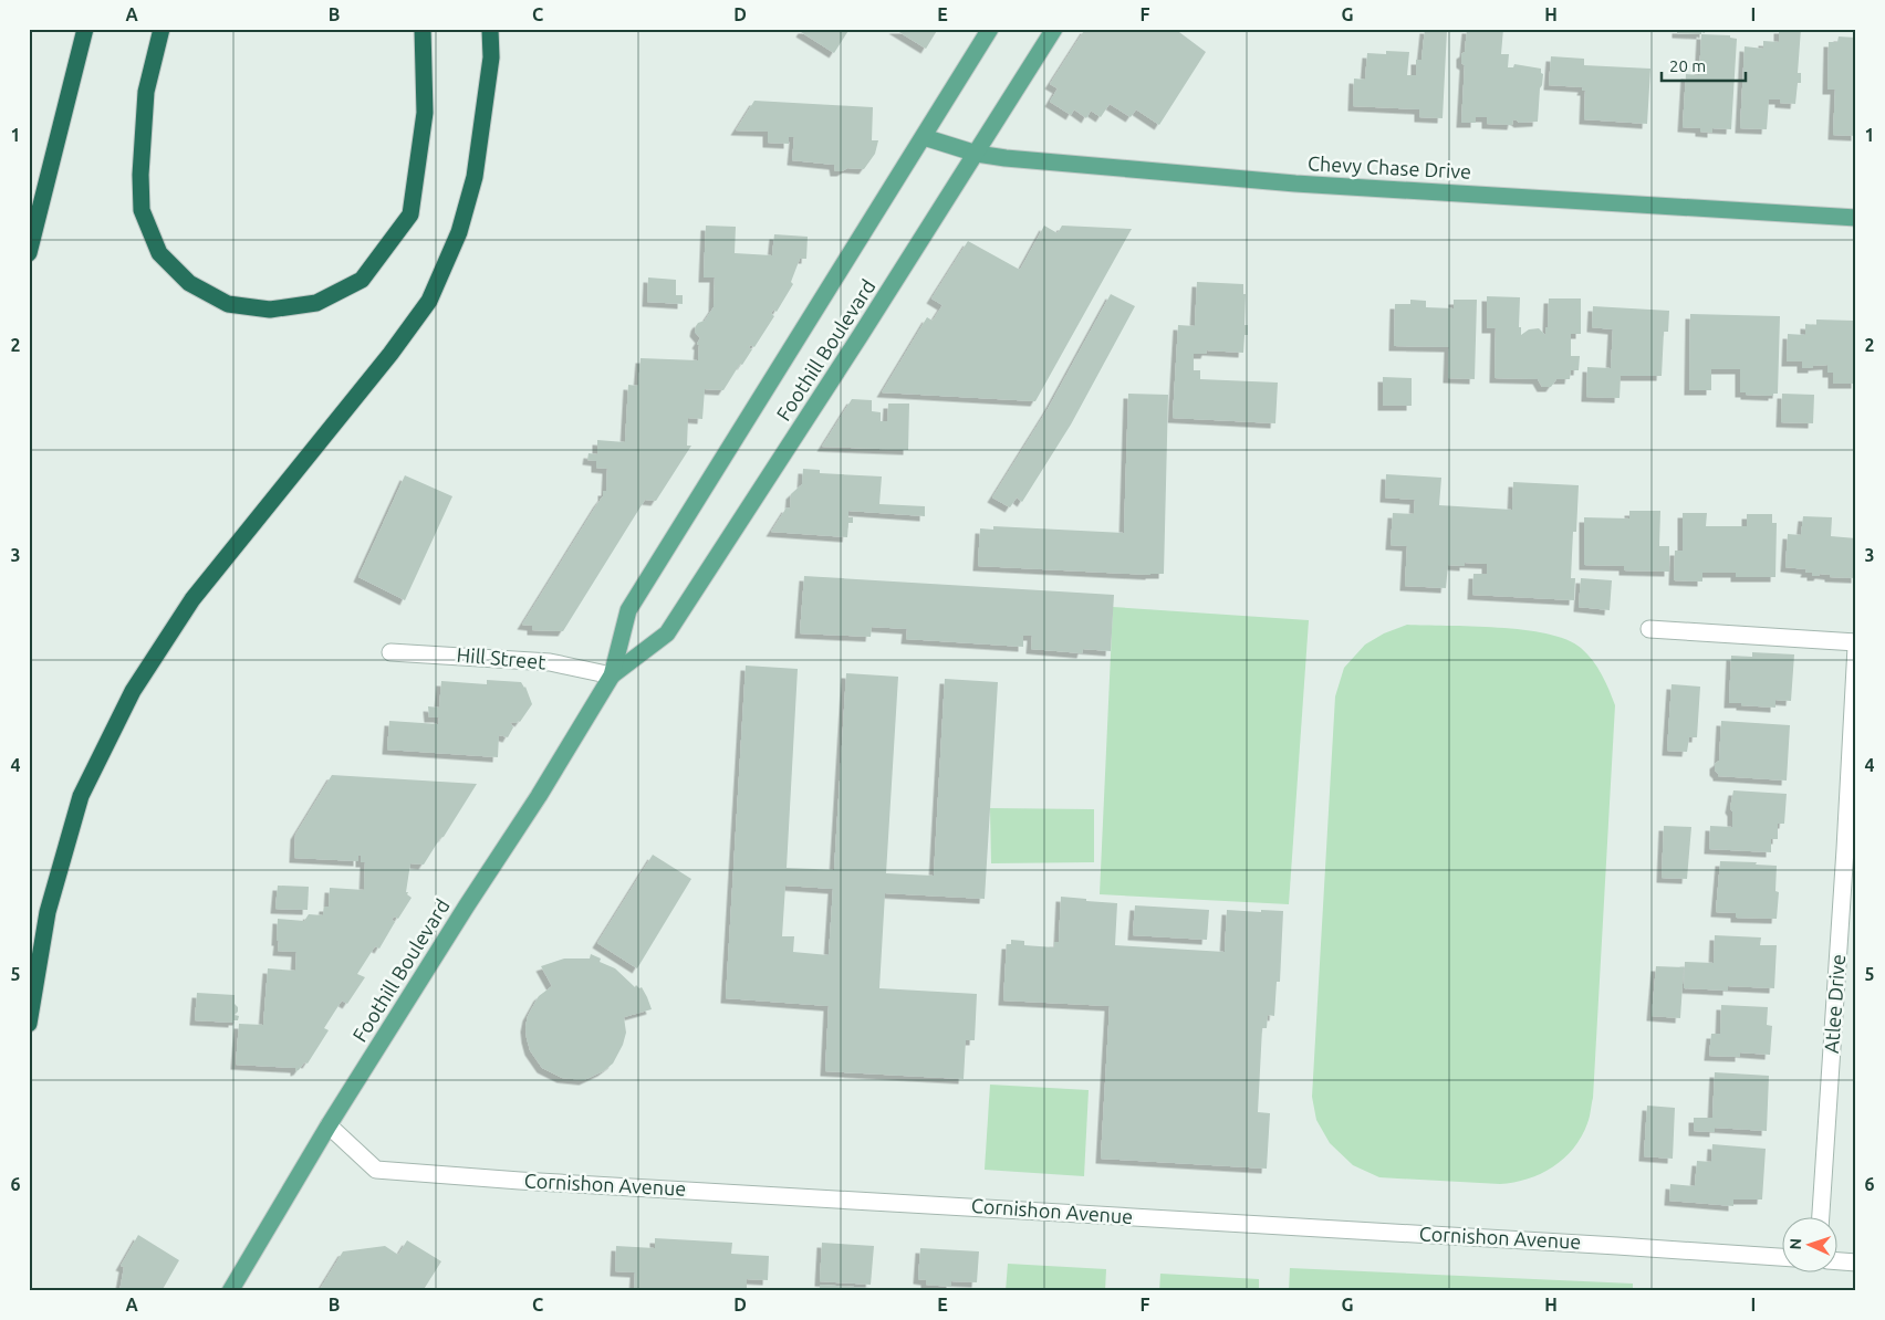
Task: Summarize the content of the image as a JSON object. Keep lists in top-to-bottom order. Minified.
{"streets":{"main road":["Chevy Chase Drive","Foothill Boulevard"],"street":["Hill Street","Atlee Drive","Cornishon Avenue"]},"crossings":[["Chevy Chase Drive","Foothill Boulevard"],["Foothill Boulevard","Hill Street"],["Foothill Boulevard","Cornishon Avenue"]],"scale_bar":"20 m","north":"left","grid":{"columns":["A","B","C","D","E","F","G","H","I"],"rows":["1","2","3","4","5","6"]}}
